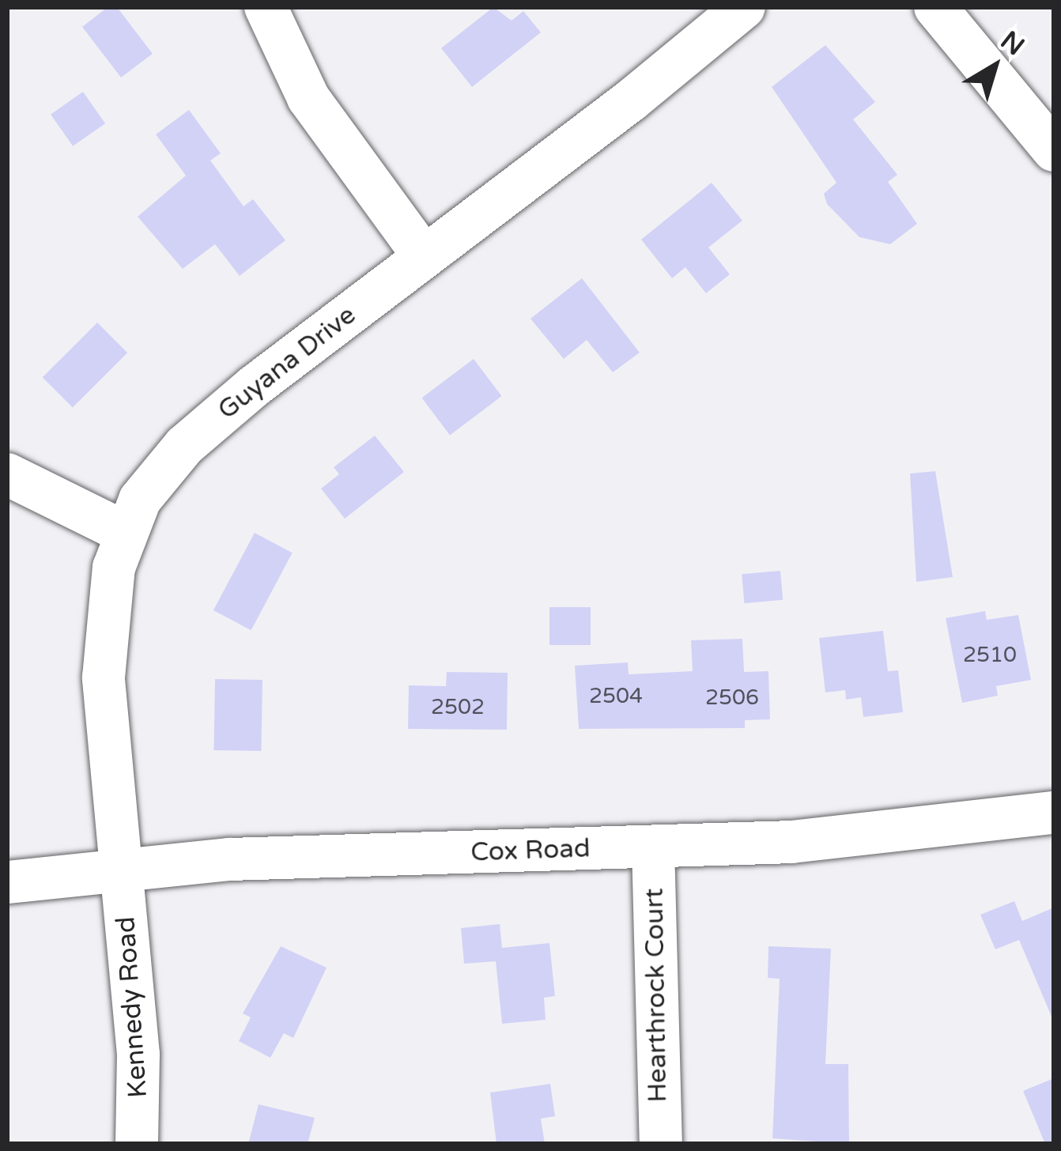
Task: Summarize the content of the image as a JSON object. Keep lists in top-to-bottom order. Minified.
{"streets":{"street":["Guyana Drive","Cox Road","Hearthrock Court","Kennedy Road"]},"crossings":[["Guyana Drive","Cox Road"],["Guyana Drive","Kennedy Road"],["Cox Road","Hearthrock Court"],["Cox Road","Kennedy Road"]],"house_numbers":["2510","2504","2506","2502"],"north":"top right"}
